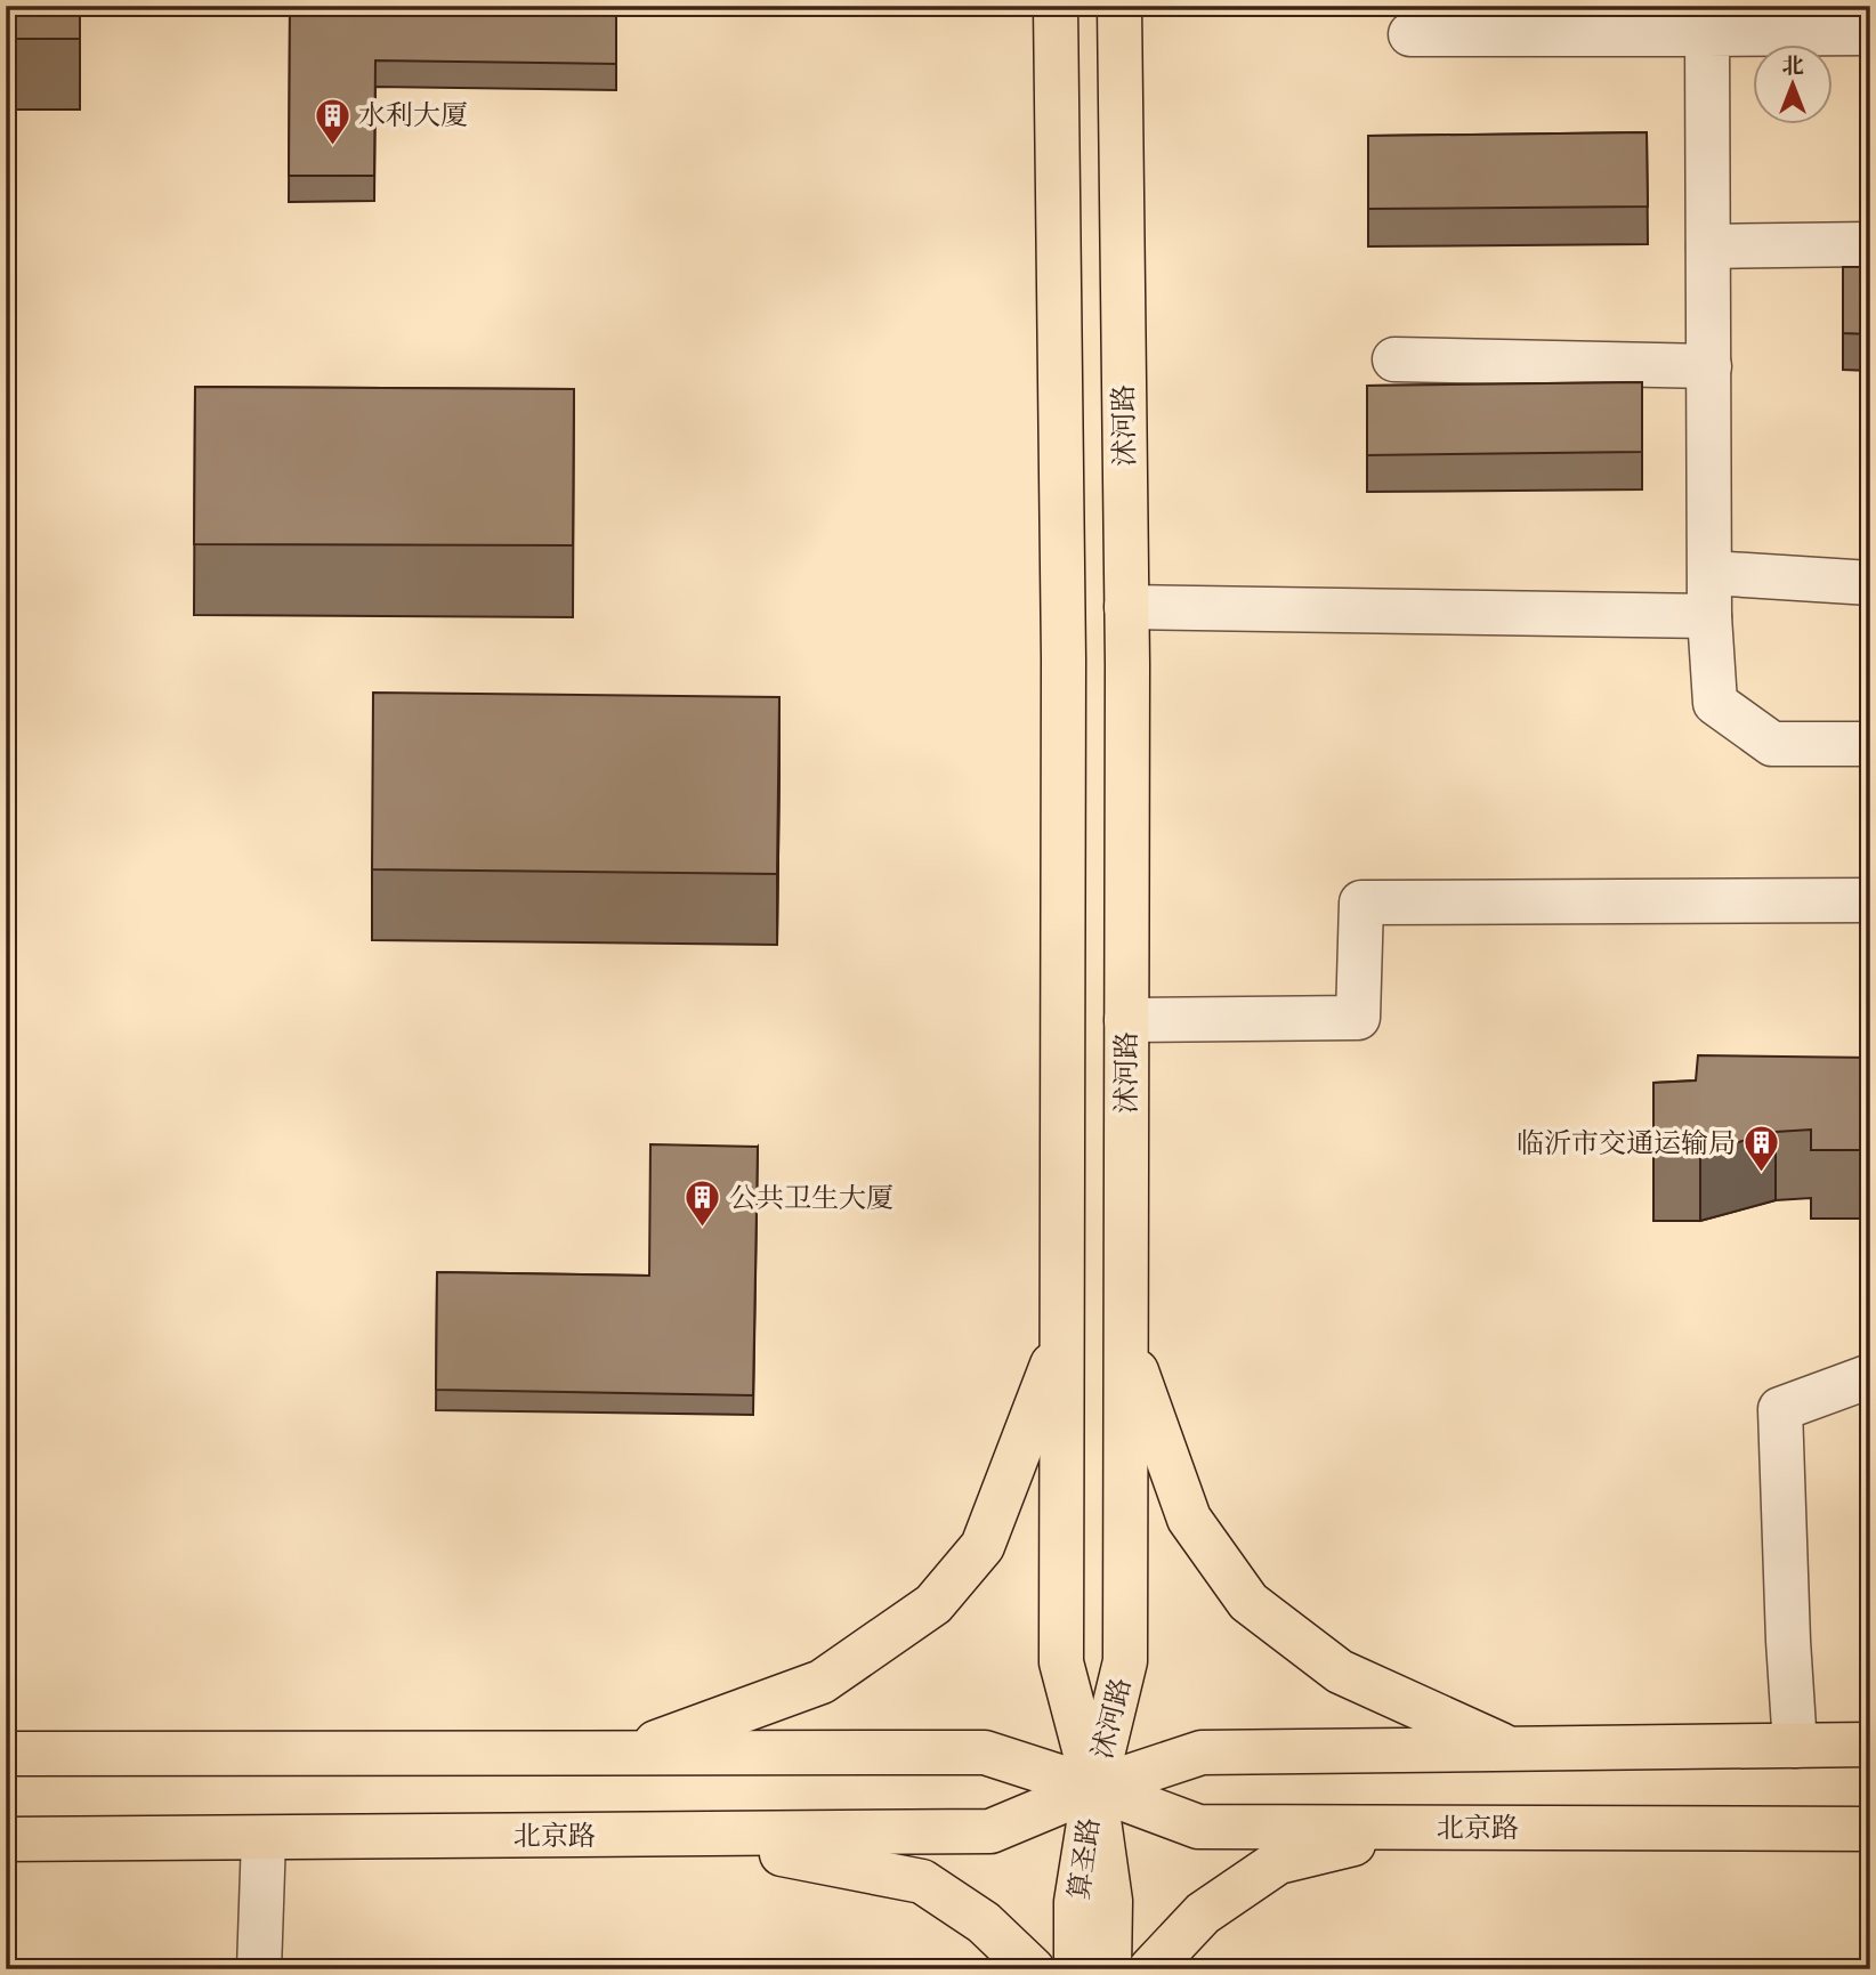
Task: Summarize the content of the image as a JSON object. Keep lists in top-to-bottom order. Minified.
{"streets":{"main road":["沭河路","北京路","算圣路"]},"crossings":[["沭河路","北京路"],["沭河路","算圣路"],["北京路","算圣路"]],"places":{"building":["水利大厦","临沂市交通运输局","公共卫生大厦"]},"north":"top"}
